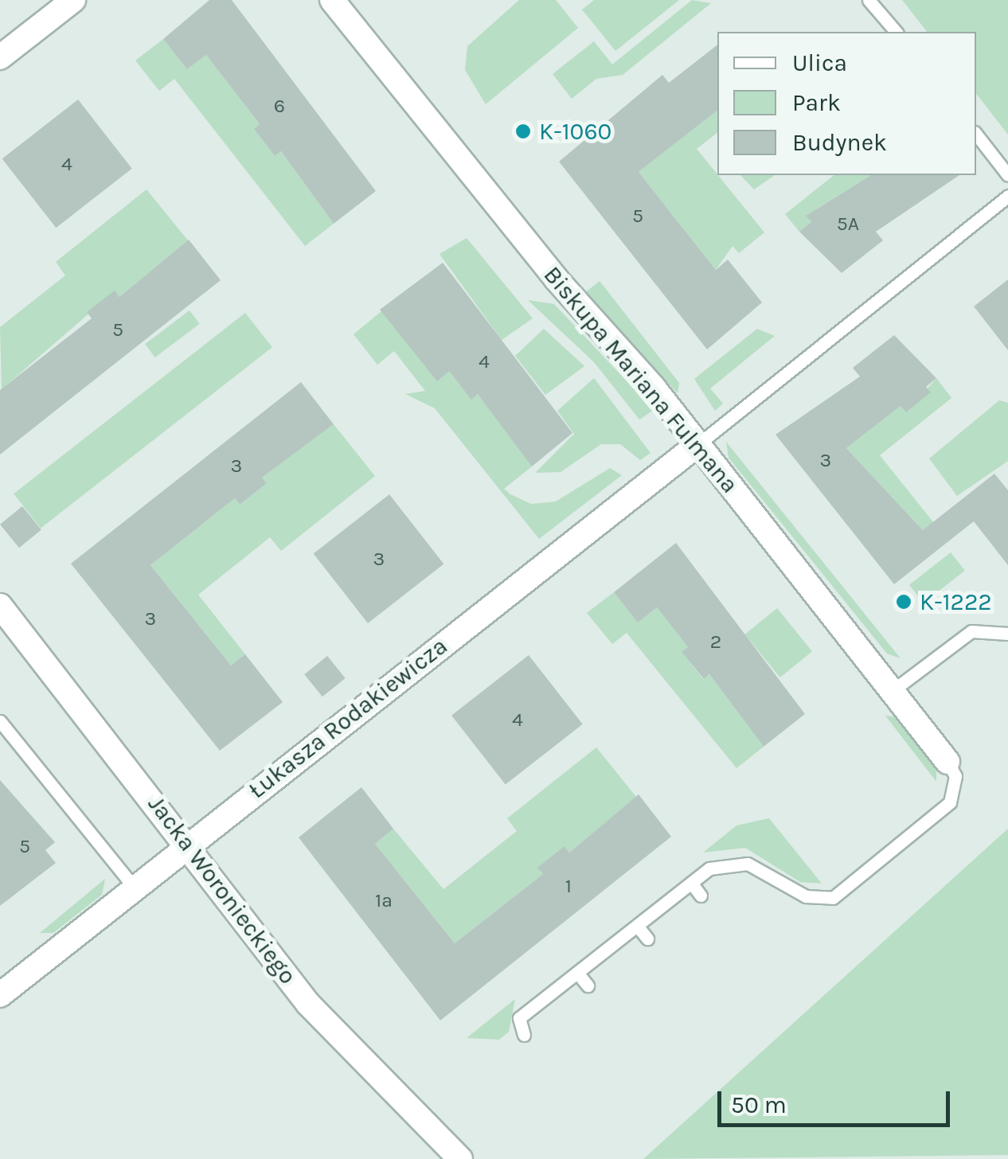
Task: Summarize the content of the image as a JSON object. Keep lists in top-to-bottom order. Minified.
{"streets":{"street":["Biskupa Mariana Fulmana","Łukasza Rodakiewicza","Jacka Woronieckiego"]},"crossings":[["Biskupa Mariana Fulmana","Łukasza Rodakiewicza"],["Łukasza Rodakiewicza","Jacka Woronieckiego"]],"places":["K-1060","K-1222"],"house_numbers":["6","4","5","5A","5","4","3","3","3","3","2","4","5","1","1a"],"legend":["Ulica","Park","Budynek"],"scale_bar":"50 m"}
